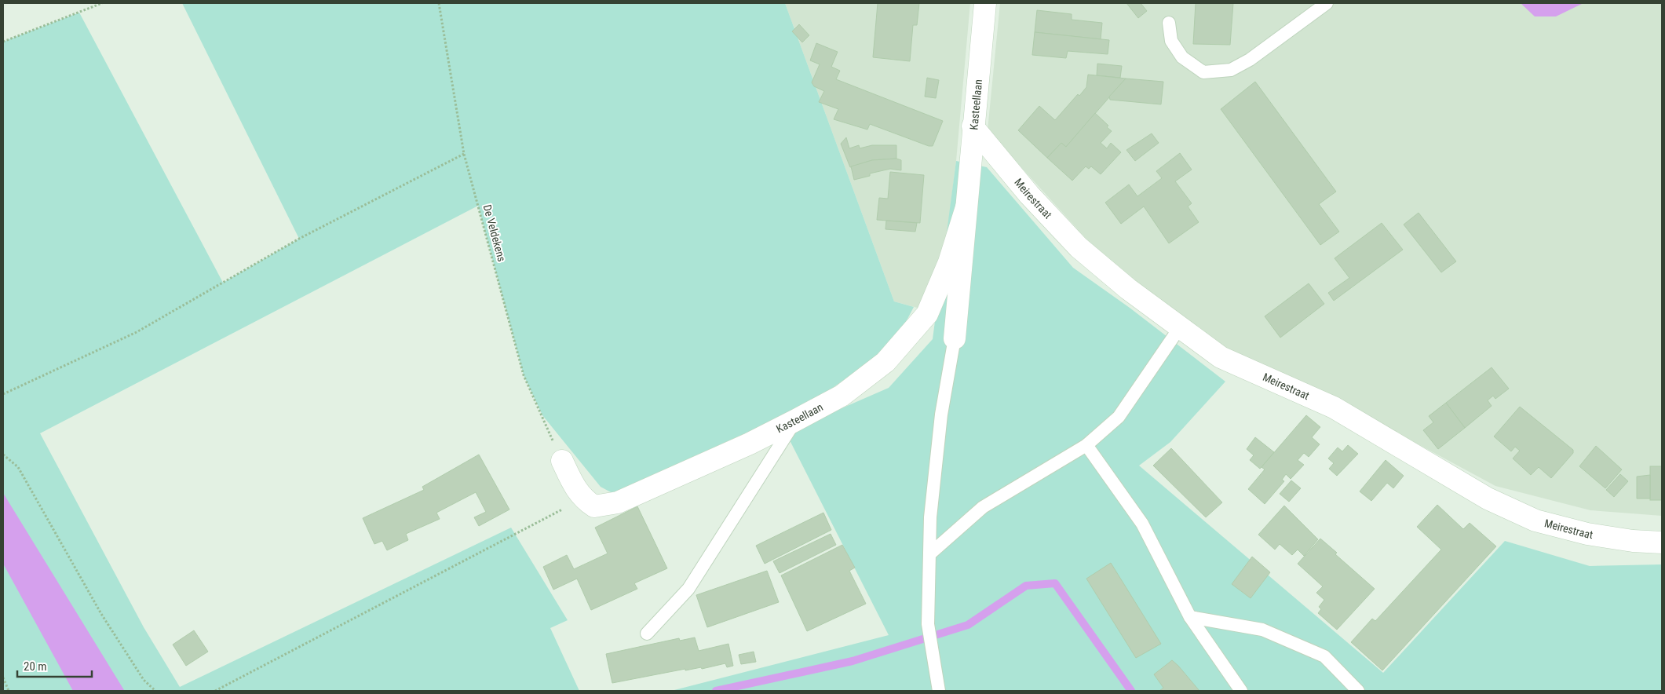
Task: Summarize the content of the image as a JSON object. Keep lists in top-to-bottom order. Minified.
{"streets":{"street":["Kasteellaan","Meirestraat"],"path":["De Veldekens"]},"crossings":[["Kasteellaan","Meirestraat"]],"scale_bar":"20 m"}
